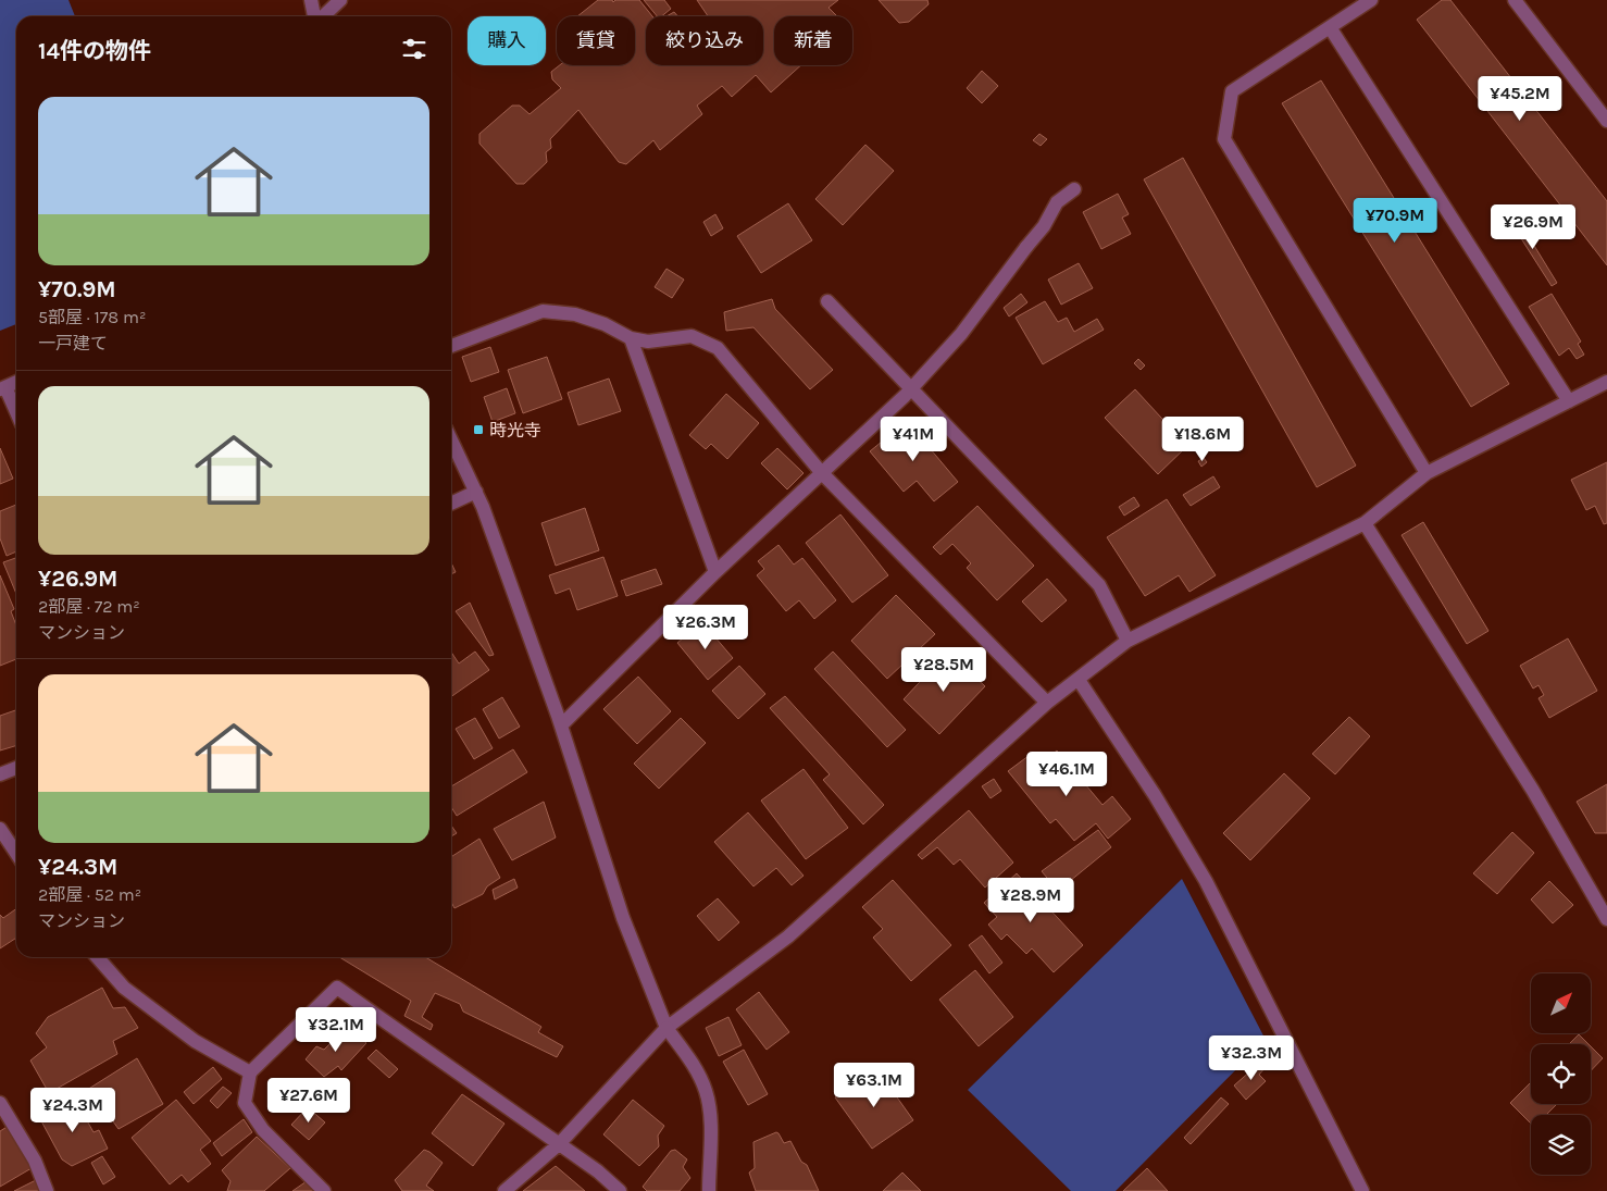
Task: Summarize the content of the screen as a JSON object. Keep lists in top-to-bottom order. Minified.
{"places":{"transit":["時光寺"]},"north":"top right","page":{"chip":["購入","賃貸","絞り込み","新着"],"heading":"14件の物件","price":["¥45.2M","¥70.9M","¥26.9M","¥41M","¥18.6M","¥26.3M","¥28.5M","¥46.1M","¥28.9M","¥32.1M","¥32.3M","¥63.1M","¥27.6M","¥24.3M"],"list":[{"name":"¥70.9M","note":"5部屋 · 178 m² · 一戸建て"},{"name":"¥26.9M","note":"2部屋 · 72 m² · マンション"},{"name":"¥24.3M","note":"2部屋 · 52 m² · マンション"}]}}
